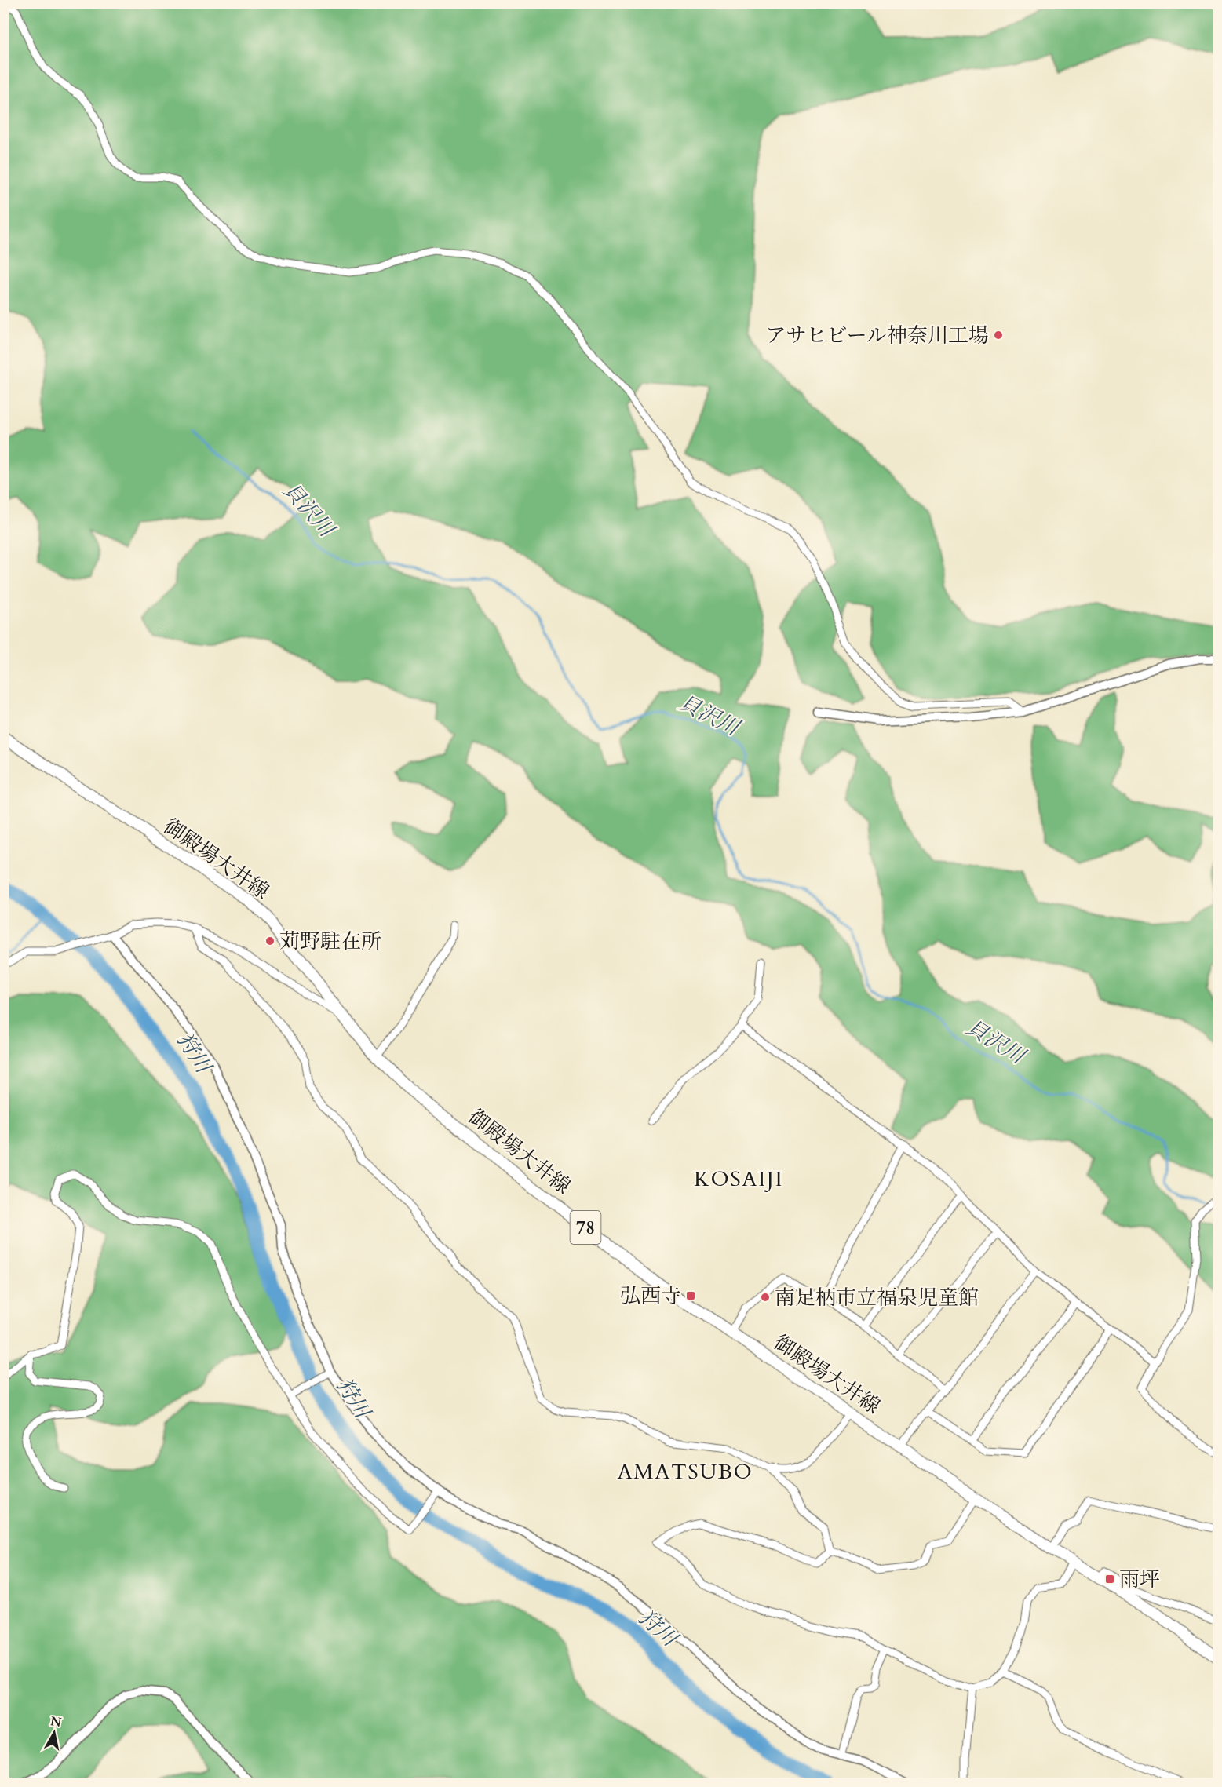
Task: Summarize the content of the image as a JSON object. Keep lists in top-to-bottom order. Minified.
{"streets":{"main road":["御殿場大井線","78"]},"districts":["KOSAIJI","AMATSUBO"],"water":["貝沢川","狩川"],"places":{"other":["アサヒビール神奈川工場","苅野駐在所","南足柄市立福泉児童館"],"transit":["弘西寺","雨坪"]},"north":"top"}
